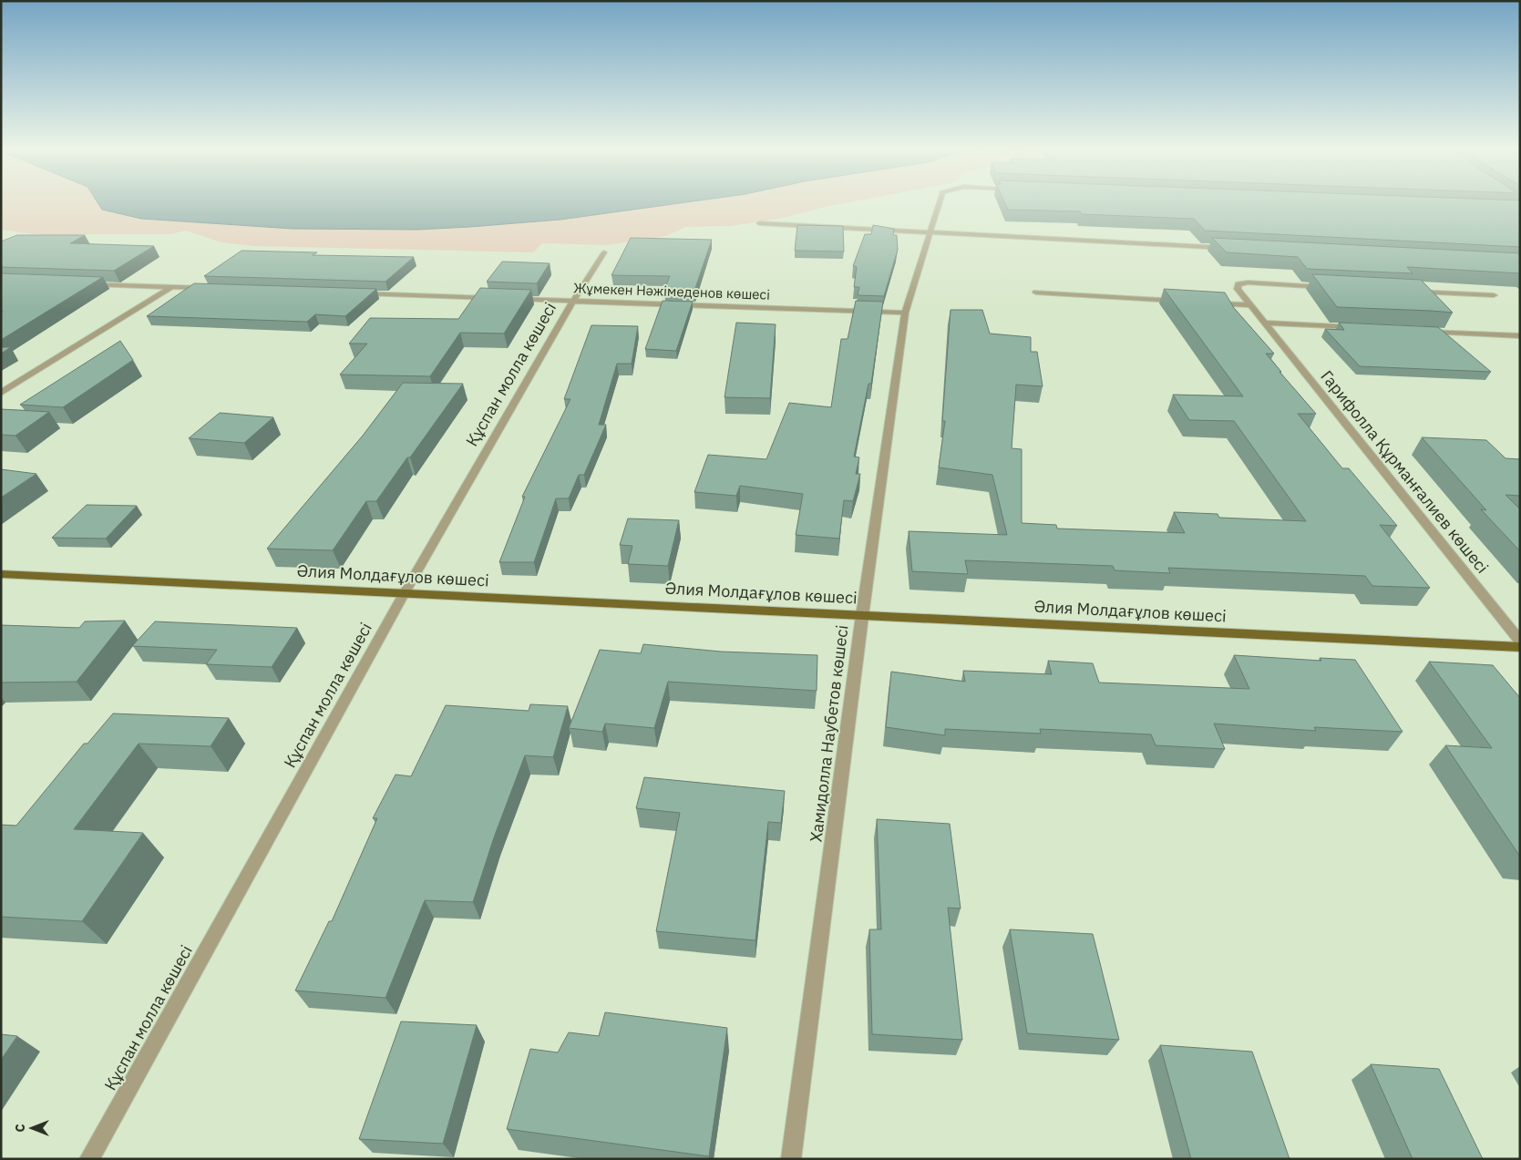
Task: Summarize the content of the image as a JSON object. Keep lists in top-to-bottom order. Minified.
{"streets":{"main road":["Әлия Молдағұлов көшесі"],"street":["Жұмекен Нәжімеденов көшесі","Құспан молла көшесі","Гарифолла Құрманғалиев көшесі","Хамидолла Наубетов көшесі"]},"crossings":[["Жұмекен Нәжімеденов көшесі","Құспан молла көшесі"],["Жұмекен Нәжімеденов көшесі","Хамидолла Наубетов көшесі"],["Құспан молла көшесі","Әлия Молдағұлов көшесі"],["Әлия Молдағұлов көшесі","Хамидолла Наубетов көшесі"]],"north":"left"}
